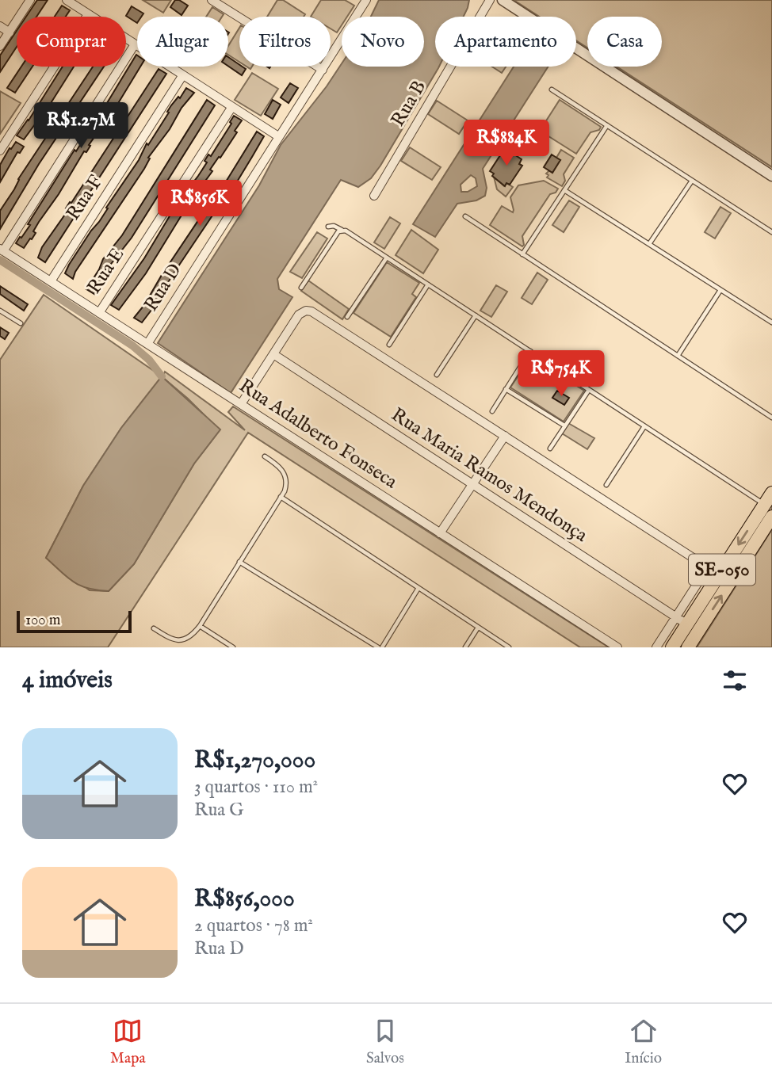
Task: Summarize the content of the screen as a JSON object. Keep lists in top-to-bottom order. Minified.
{"streets":{"main road":["SE-050"],"street":["Rua B","Rua F","Rua E","Rua D","Rua Adalberto Fonseca","Rua Maria Ramos Mendonça"]},"crossings":[["Rua F","Rua Adalberto Fonseca"],["Rua E","Rua Adalberto Fonseca"],["Rua D","Rua Adalberto Fonseca"],["Rua Maria Ramos Mendonça","SE-050"]],"scale_bar":"100 m","page":{"chip":["Comprar","Alugar","Filtros","Novo","Apartamento","Casa"],"price":["R$1.27M","R$884K","R$856K","R$754K"],"scale":"100 m","heading":"4 imóveis","list":[{"name":"R$1,270,000","note":"3 quartos · 110 m² · Rua G"},{"name":"R$856,000","note":"2 quartos · 78 m² · Rua D"}],"tabs":["Mapa","Salvos","Início"]}}
